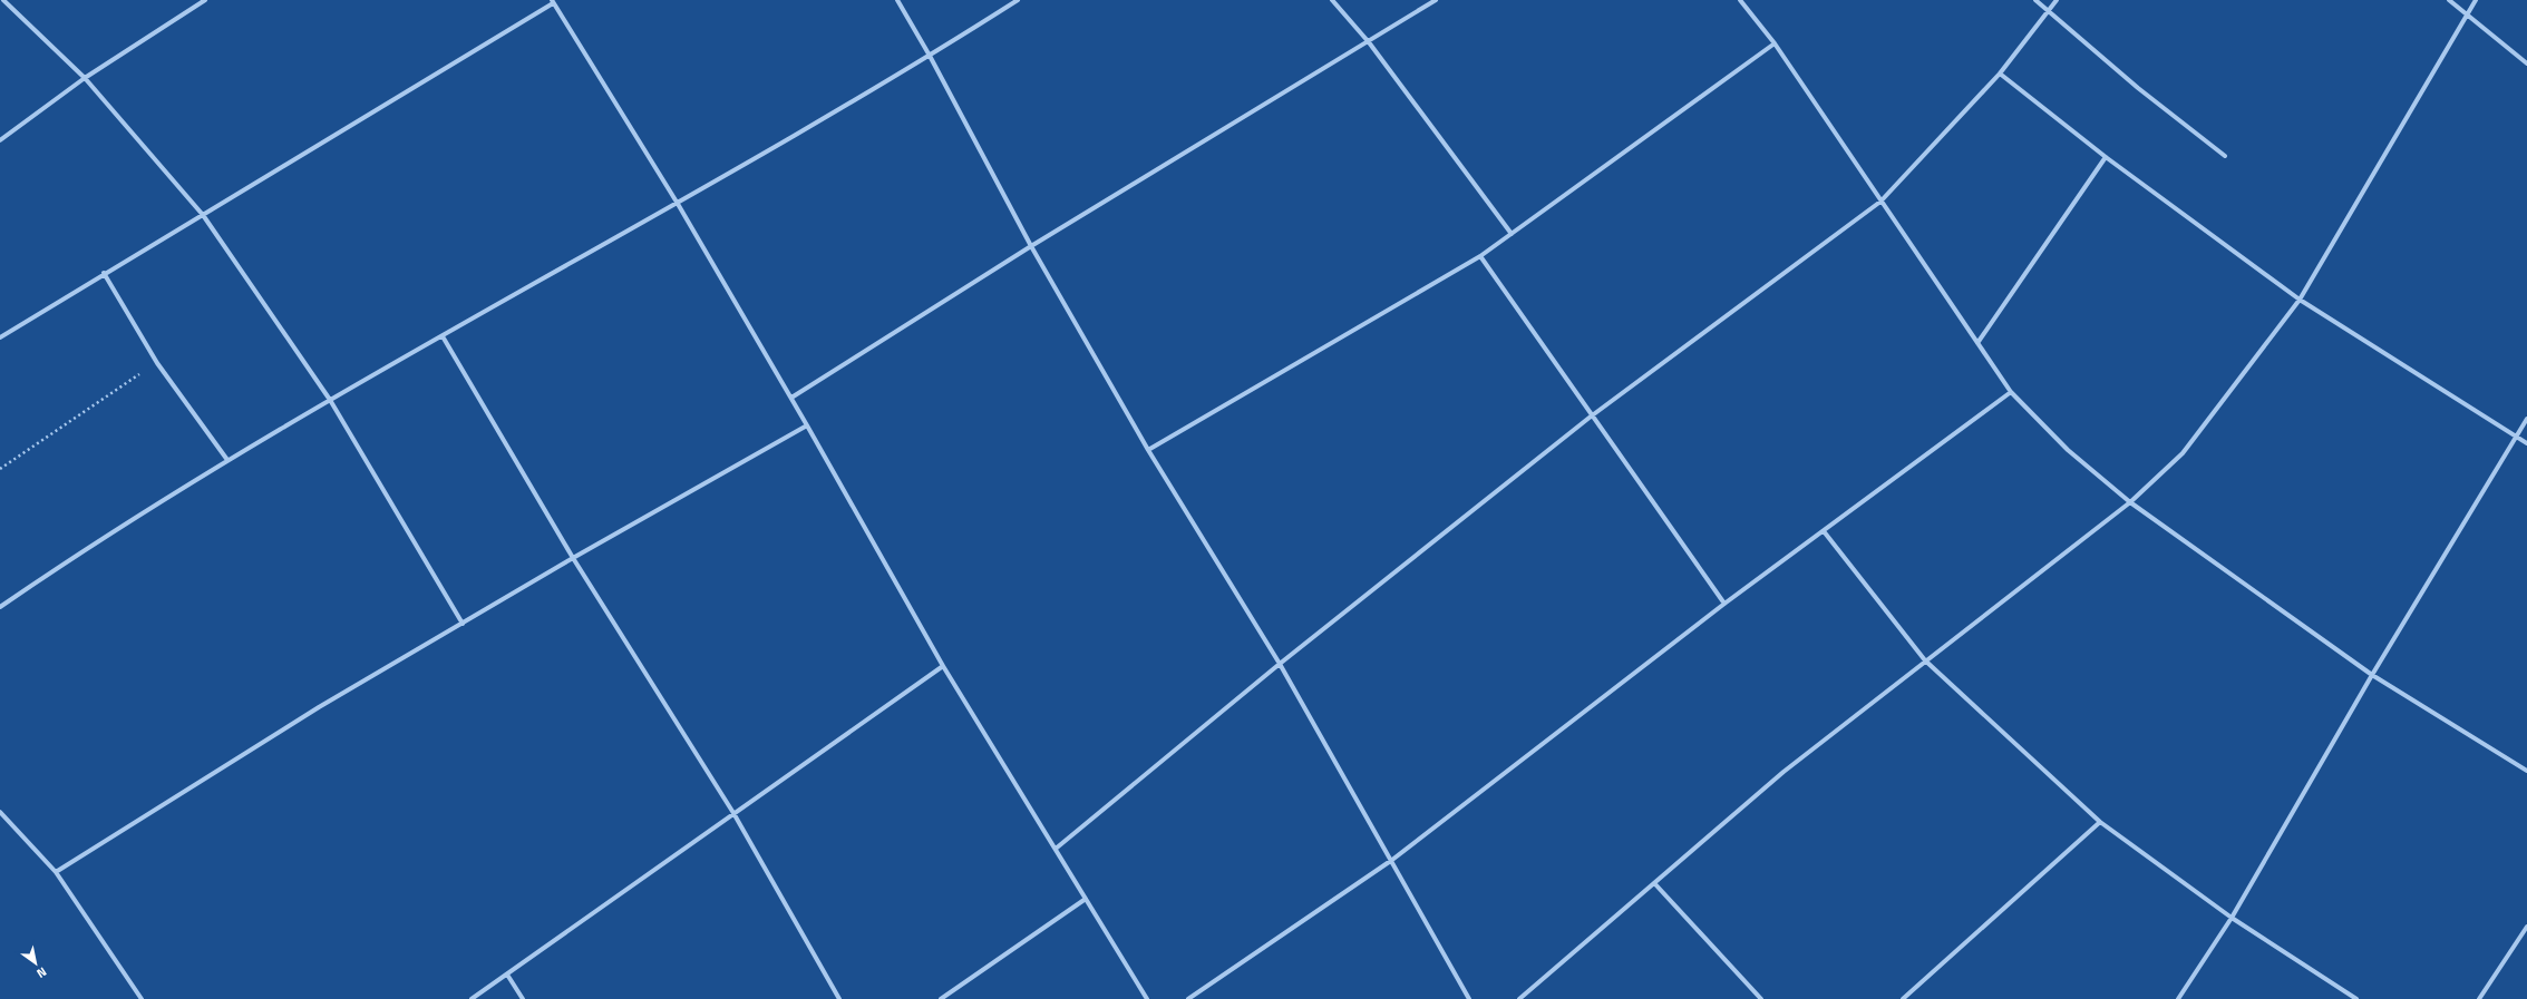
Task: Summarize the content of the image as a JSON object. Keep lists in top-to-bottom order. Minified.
{"north":"bottom right"}
